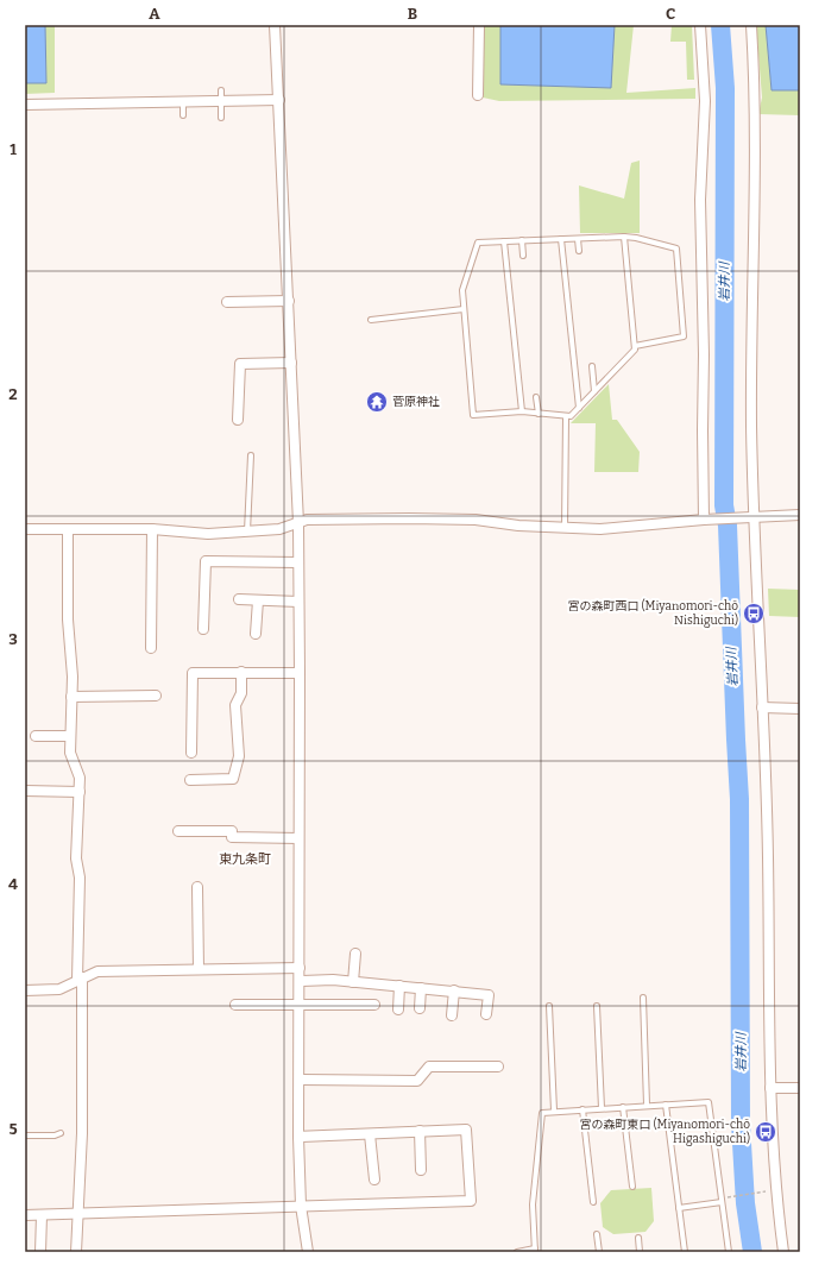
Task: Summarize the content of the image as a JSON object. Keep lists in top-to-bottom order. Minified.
{"districts":["東九条町"],"water":["岩井川"],"places":{"temple":["菅原神社"],"bus stop":["宮の森町西口 (Miyanomori-chō Nishiguchi)","宮の森町東口 (Miyanomori-chō Higashiguchi)"]},"grid":{"columns":["A","B","C"],"rows":["1","2","3","4","5"]}}
